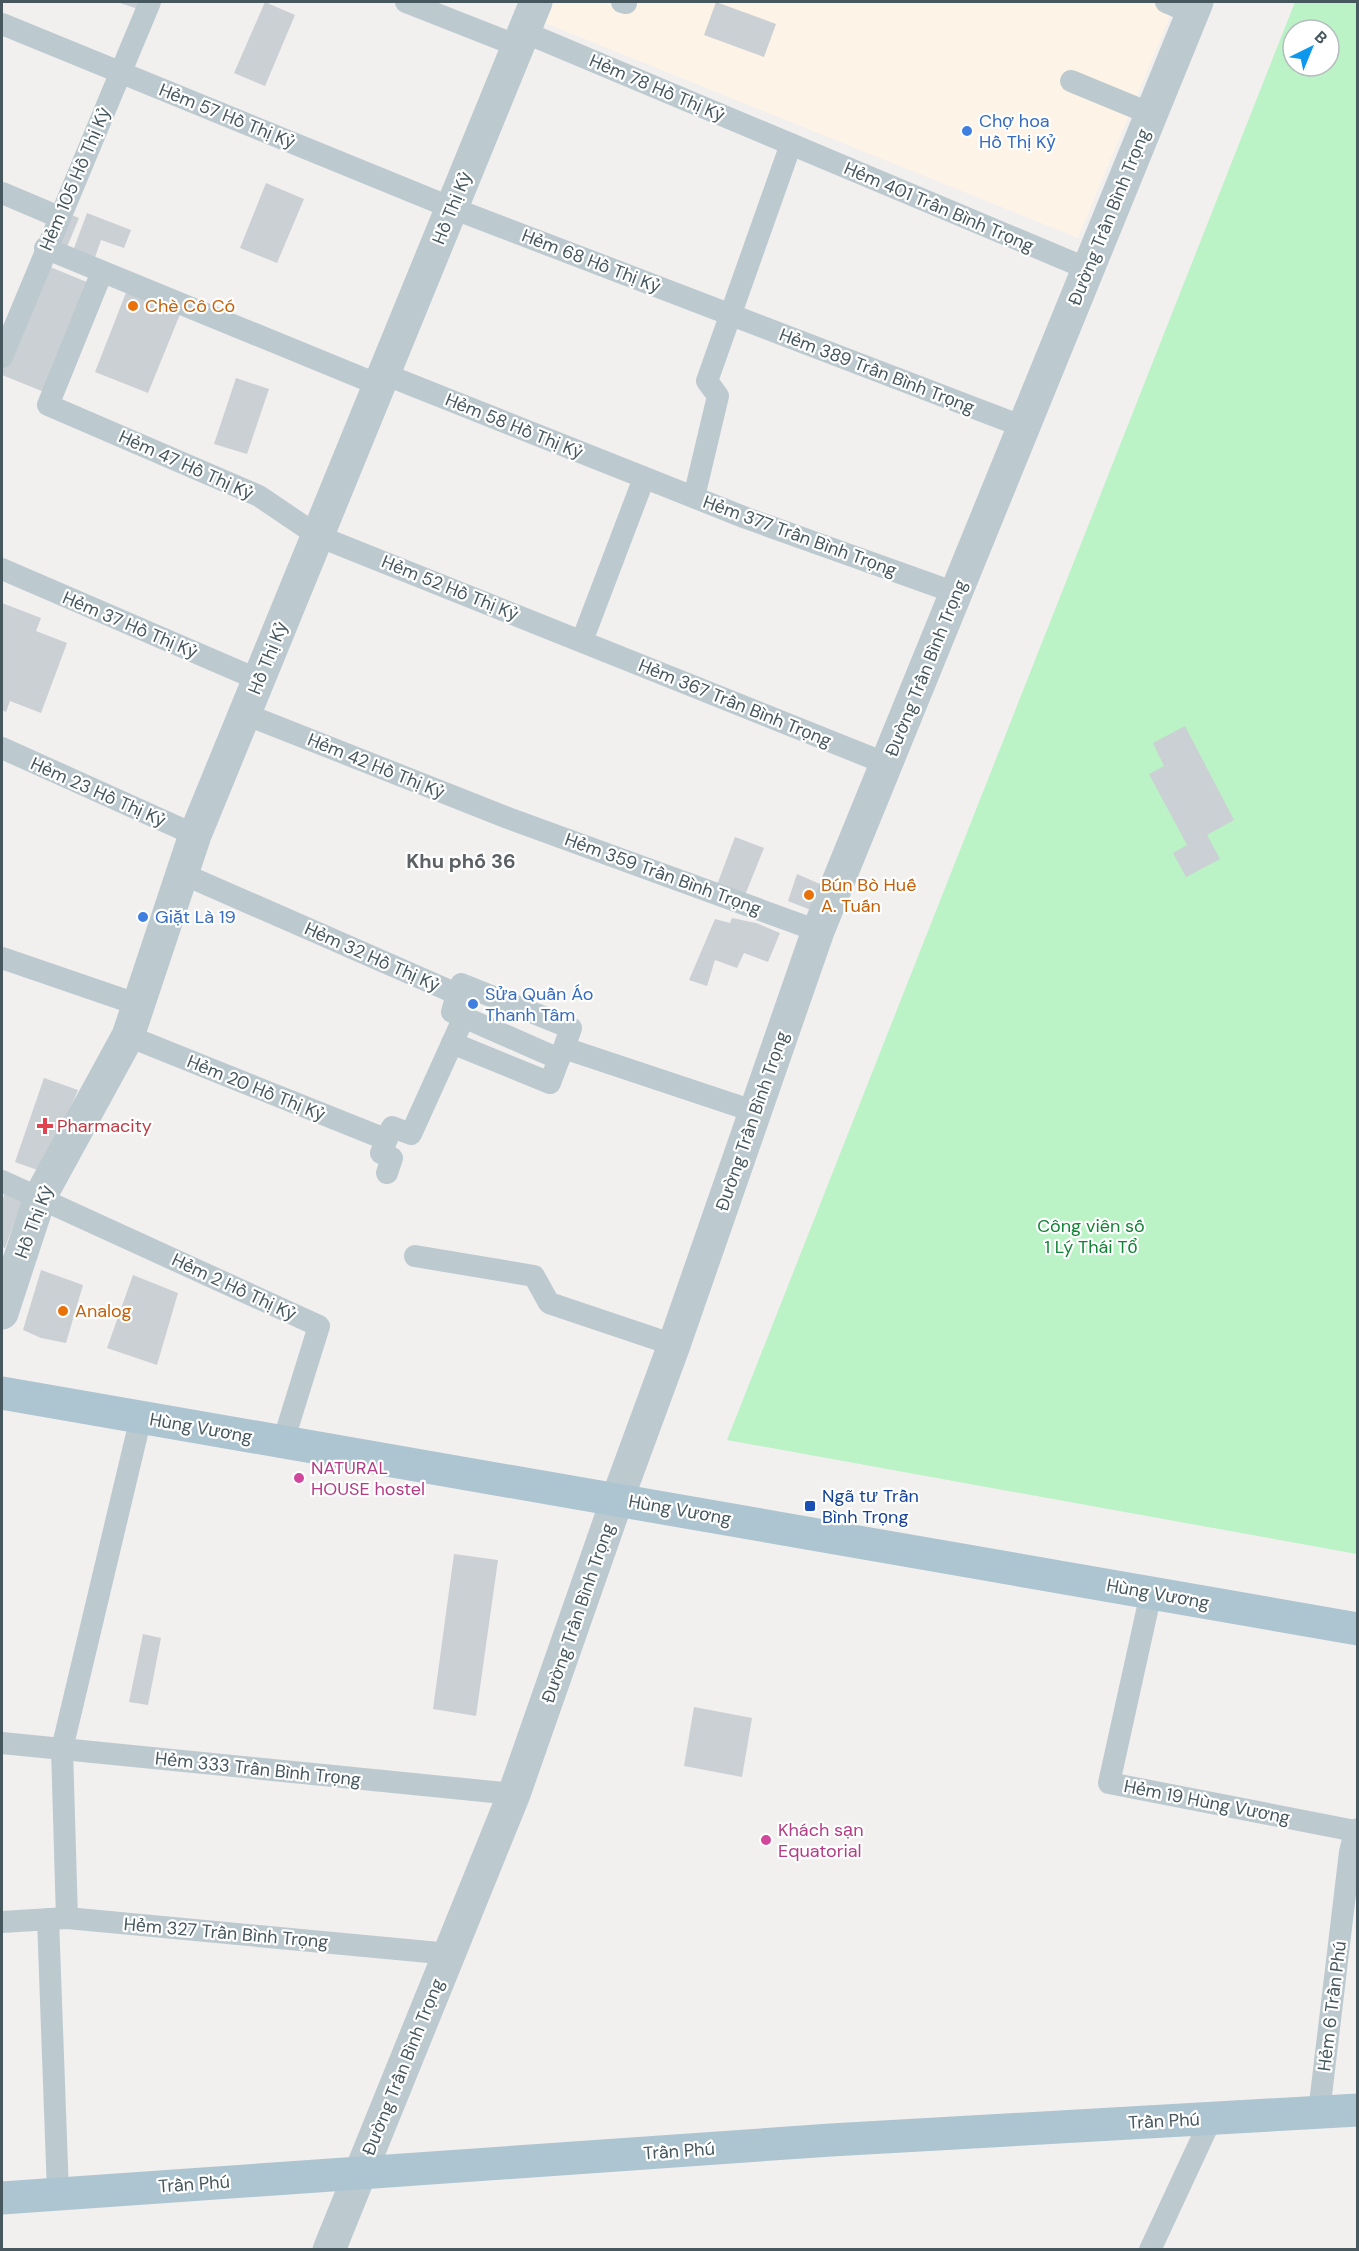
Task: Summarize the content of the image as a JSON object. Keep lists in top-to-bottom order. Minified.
{"streets":{"main road":["Hùng Vương","Trần Phú"],"street":["Hồ Thị Kỷ","Đường Trần Bình Trọng"],"lane":["Hẻm 78 Hồ Thị Kỷ","Hẻm 57 Hồ Thị Kỷ","Hẻm 105 Hồ Thị Kỷ","Hẻm 401 Trần Bình Trọng","Hẻm 68 Hồ Thị Kỷ","Hẻm 389 Trần Bình Trọng","Hẻm 58 Hồ Thị Kỷ","Hẻm 47 Hồ Thị Kỷ","Hẻm 377 Trần Bình Trọng","Hẻm 52 Hồ Thị Kỷ","Hẻm 37 Hồ Thị Kỷ","Hẻm 367 Trần Bình Trọng","Hẻm 42 Hồ Thị Kỷ","Hẻm 23 Hồ Thị Kỷ","Hẻm 359 Trần Bình Trọng","Hẻm 32 Hồ Thị Kỷ","Hẻm 20 Hồ Thị Kỷ","Hẻm 2 Hồ Thị Kỷ","Hẻm 333 Trần Bình Trọng","Hẻm 19 Hùng Vương","Hẻm 327 Trần Bình Trọng","Hẻm 6 Trần Phú"]},"crossings":[["Hẻm 78 Hồ Thị Kỷ","Hẻm 401 Trần Bình Trọng"],["Hẻm 78 Hồ Thị Kỷ","Hồ Thị Kỷ"],["Hẻm 57 Hồ Thị Kỷ","Hẻm 105 Hồ Thị Kỷ"],["Hẻm 57 Hồ Thị Kỷ","Hồ Thị Kỷ"],["Hẻm 57 Hồ Thị Kỷ","Hẻm 68 Hồ Thị Kỷ"],["Hẻm 105 Hồ Thị Kỷ","Hẻm 58 Hồ Thị Kỷ"],["Hẻm 401 Trần Bình Trọng","Đường Trần Bình Trọng"],["Hồ Thị Kỷ","Hẻm 68 Hồ Thị Kỷ"],["Hồ Thị Kỷ","Hẻm 58 Hồ Thị Kỷ"],["Hồ Thị Kỷ","Hẻm 47 Hồ Thị Kỷ"],["Hồ Thị Kỷ","Hẻm 52 Hồ Thị Kỷ"],["Hồ Thị Kỷ","Hẻm 37 Hồ Thị Kỷ"],["Hồ Thị Kỷ","Hẻm 42 Hồ Thị Kỷ"],["Hồ Thị Kỷ","Hẻm 23 Hồ Thị Kỷ"],["Hồ Thị Kỷ","Hẻm 32 Hồ Thị Kỷ"],["Hồ Thị Kỷ","Hẻm 20 Hồ Thị Kỷ"],["Hồ Thị Kỷ","Hẻm 2 Hồ Thị Kỷ"],["Đường Trần Bình Trọng","Hẻm 389 Trần Bình Trọng"],["Đường Trần Bình Trọng","Hẻm 377 Trần Bình Trọng"],["Đường Trần Bình Trọng","Hẻm 367 Trần Bình Trọng"],["Đường Trần Bình Trọng","Hẻm 359 Trần Bình Trọng"],["Đường Trần Bình Trọng","Hùng Vương"],["Đường Trần Bình Trọng","Hẻm 333 Trần Bình Trọng"],["Đường Trần Bình Trọng","Hẻm 327 Trần Bình Trọng"],["Đường Trần Bình Trọng","Trần Phú"],["Hẻm 68 Hồ Thị Kỷ","Hẻm 389 Trần Bình Trọng"],["Hẻm 58 Hồ Thị Kỷ","Hẻm 47 Hồ Thị Kỷ"],["Hẻm 58 Hồ Thị Kỷ","Hẻm 377 Trần Bình Trọng"],["Hẻm 47 Hồ Thị Kỷ","Hẻm 52 Hồ Thị Kỷ"],["Hẻm 52 Hồ Thị Kỷ","Hẻm 367 Trần Bình Trọng"],["Hẻm 42 Hồ Thị Kỷ","Hẻm 359 Trần Bình Trọng"],["Hẻm 2 Hồ Thị Kỷ","Hùng Vương"],["Hùng Vương","Hẻm 19 Hùng Vương"],["Hẻm 19 Hùng Vương","Hẻm 6 Trần Phú"],["Hẻm 6 Trần Phú","Trần Phú"]],"districts":["Khu phố 36"],"parks":["Công viên số 1 Lý Thái Tổ"],"places":{"other":["Chợ hoa Hồ Thị Kỷ","Chè Cô Có","Bún Bò Huế A. Tuấn","Giặt Là 19","Sửa Quần Áo Thanh Tâm","Analog","NATURAL HOUSE hostel","Khách sạn Equatorial"],"health":["Pharmacity"],"transit":["Ngã tư Trần Bình Trọng"]},"north":"top right"}
